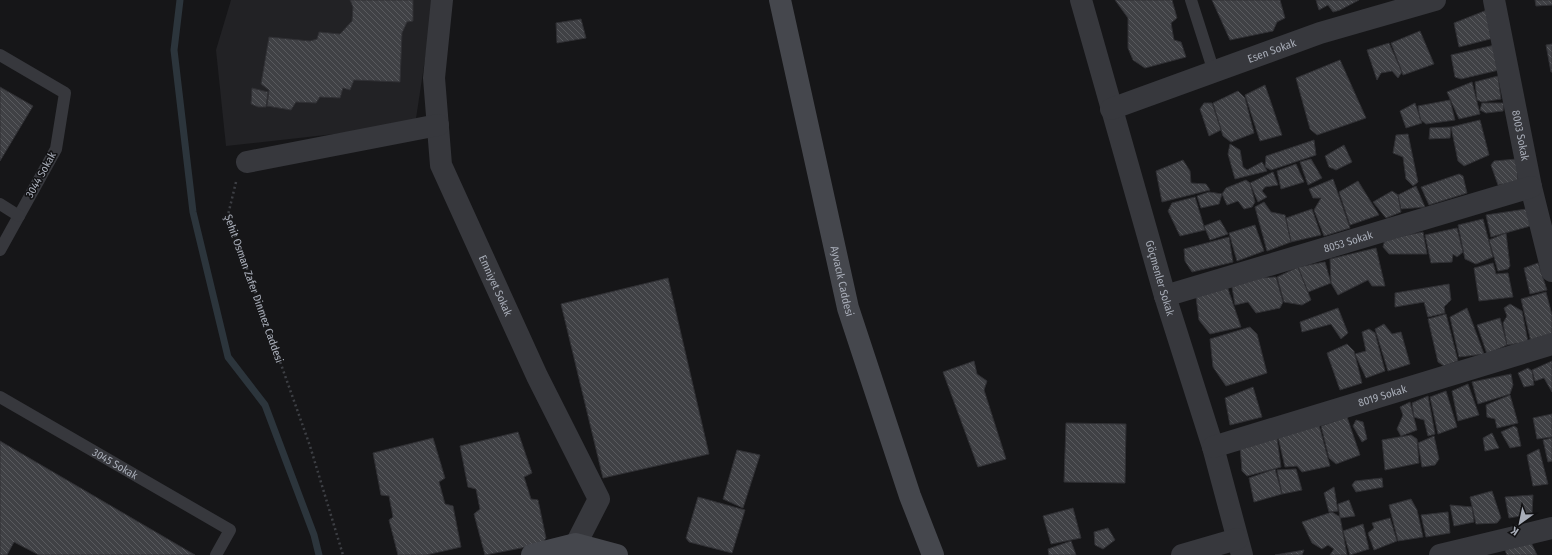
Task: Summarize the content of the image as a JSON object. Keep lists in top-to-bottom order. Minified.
{"streets":{"street":["Esen Sokak","8003 Sokak","8053 Sokak","Göçmenler Sokak","Ayvacık Caddesi","Emniyet Sokak","8019 Sokak"],"lane":["3044 Sokak","3045 Sokak"],"path":["Şehit Osman Zafer Dinmez Caddesi"]},"crossings":[["Esen Sokak","Göçmenler Sokak"],["8003 Sokak","8053 Sokak"],["8053 Sokak","Göçmenler Sokak"],["Göçmenler Sokak","8019 Sokak"]],"north":"bottom left"}
